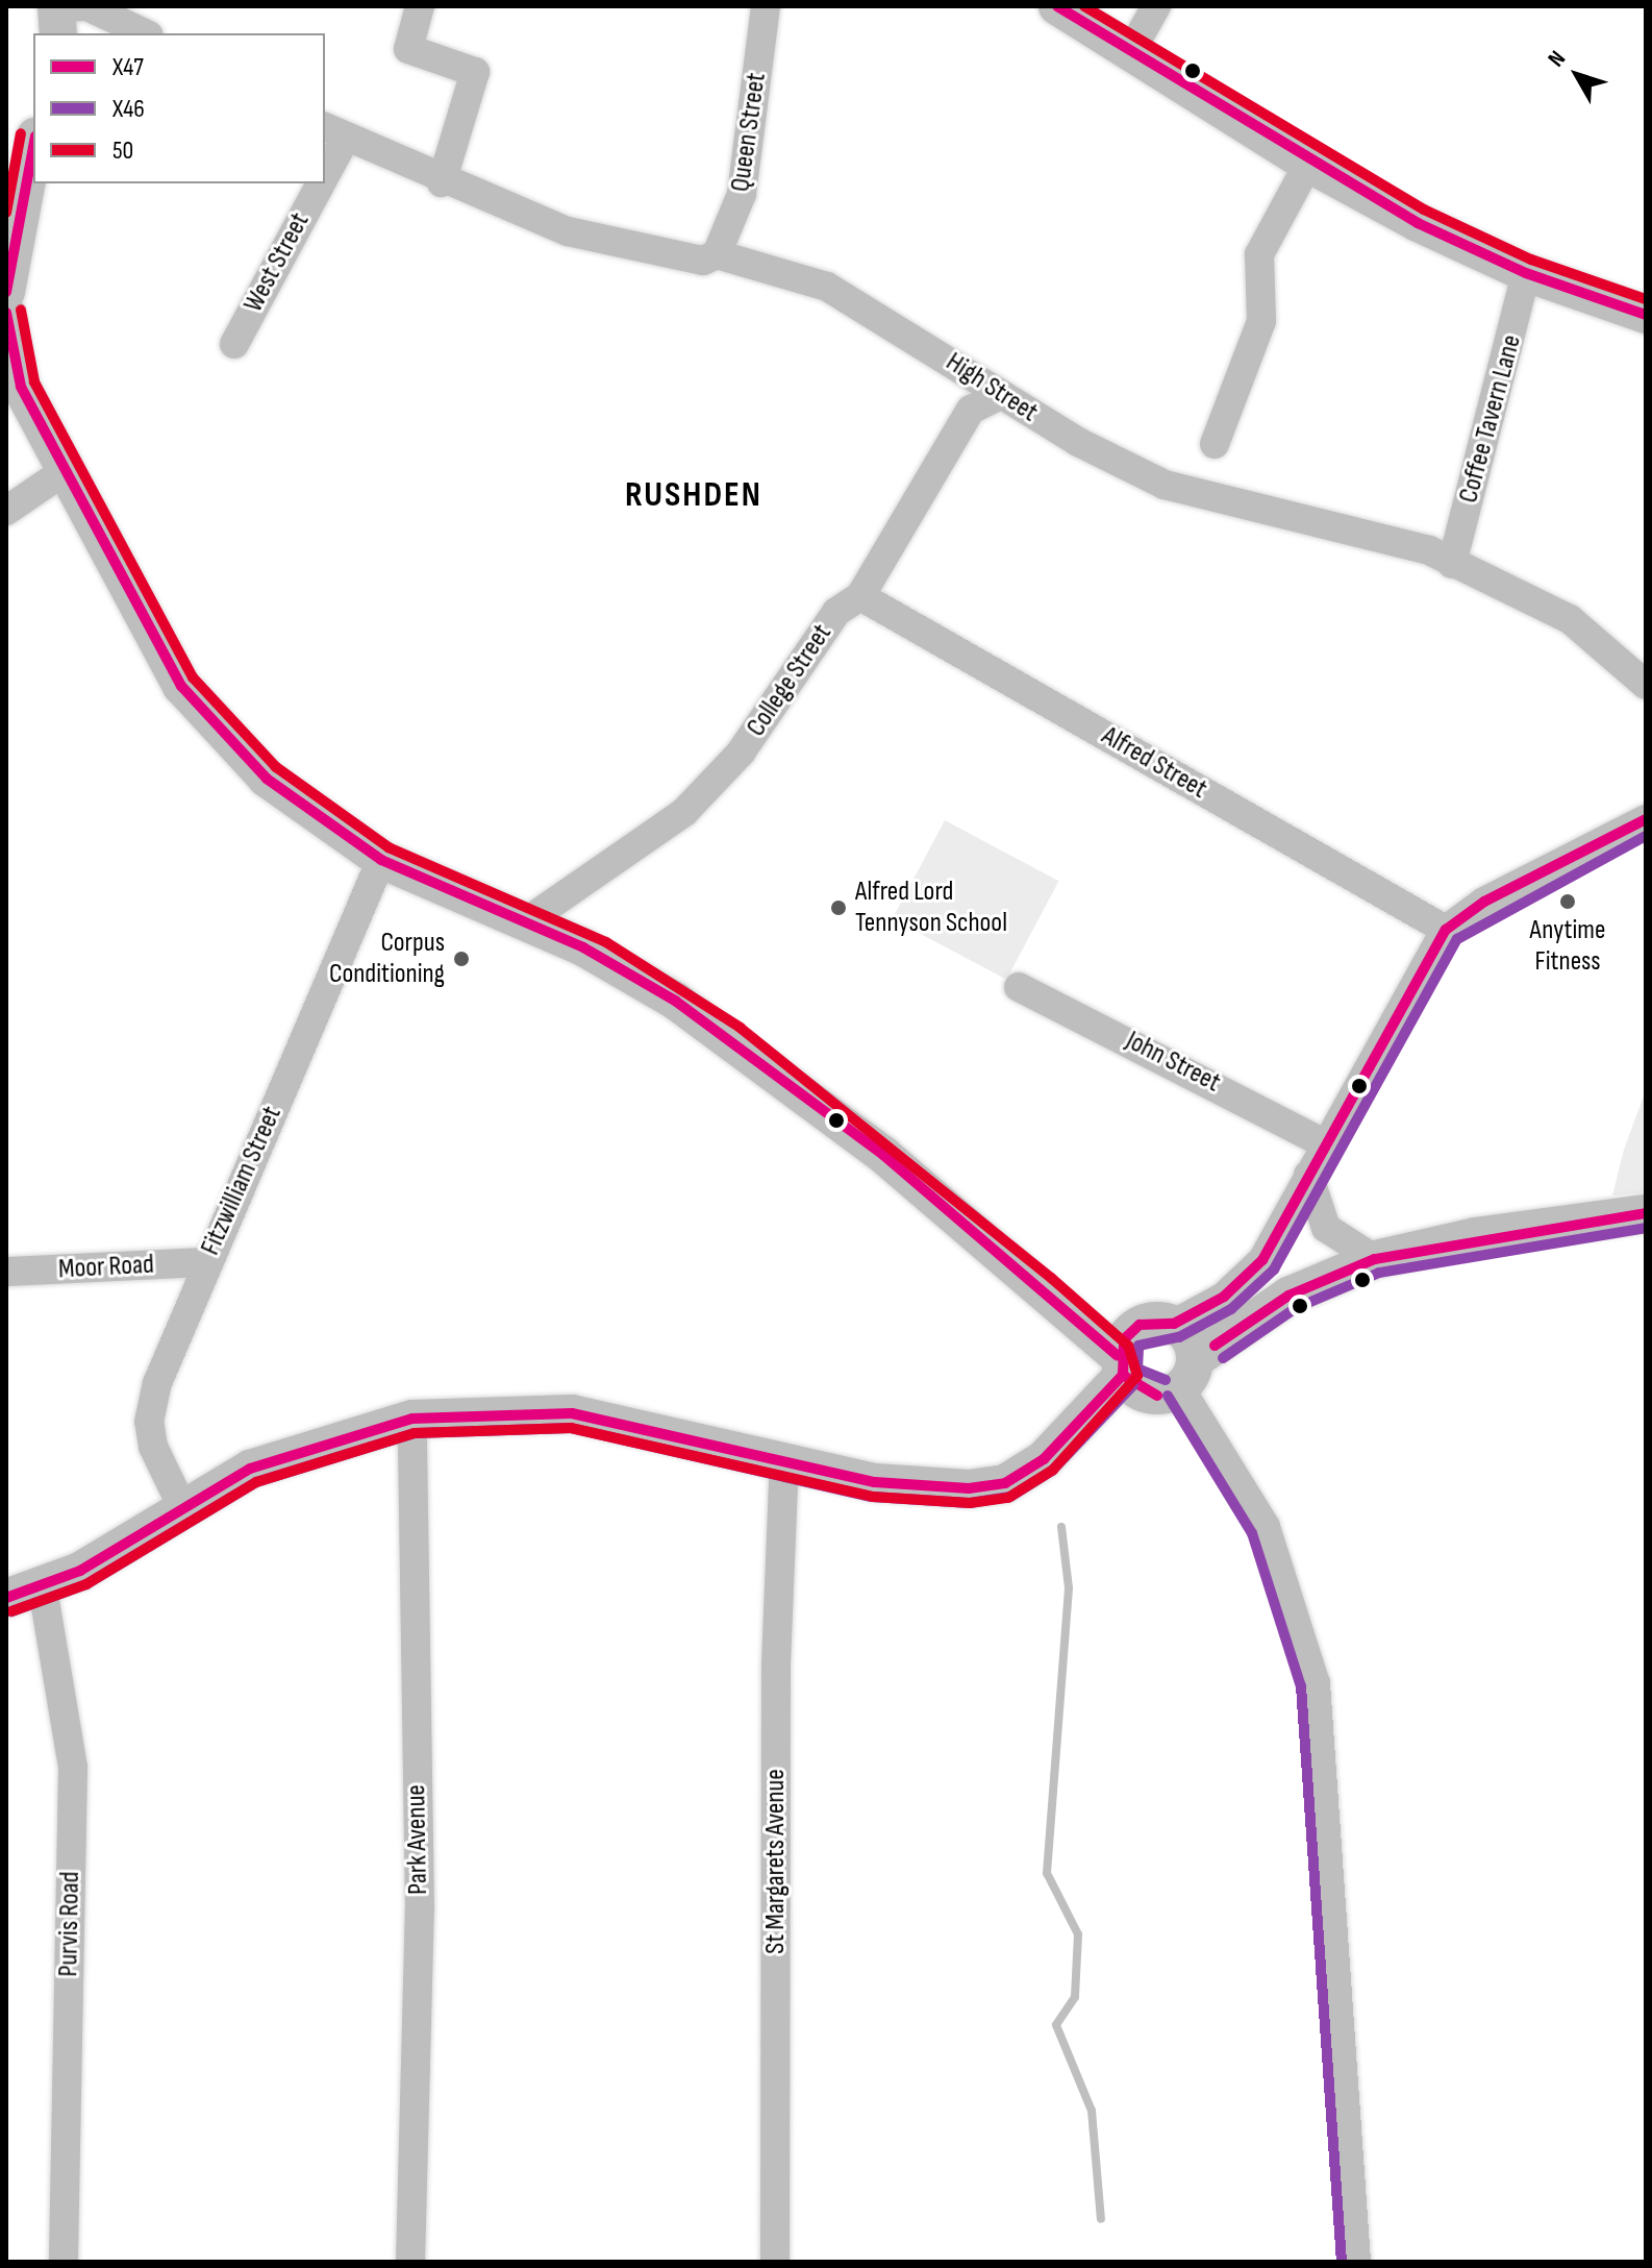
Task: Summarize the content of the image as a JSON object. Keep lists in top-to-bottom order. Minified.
{"streets":{"street":["Queen Street","West Street","High Street","Coffee Tavern Lane","College Street","Alfred Street","John Street","Fitzwilliam Street","Moor Road","Park Avenue","St Margarets Avenue","Purvis Road"]},"crossings":[["Queen Street","High Street"],["West Street","High Street"],["High Street","Coffee Tavern Lane"],["High Street","College Street"],["College Street","Alfred Street"],["Fitzwilliam Street","Moor Road"]],"districts":["RUSHDEN"],"places":["Anytime Fitness","Alfred Lord Tennyson School","Corpus Conditioning"],"lines":["transit line X47","transit line 50","transit line X46"],"legend":["X47","X46","50"],"north":"top left"}
